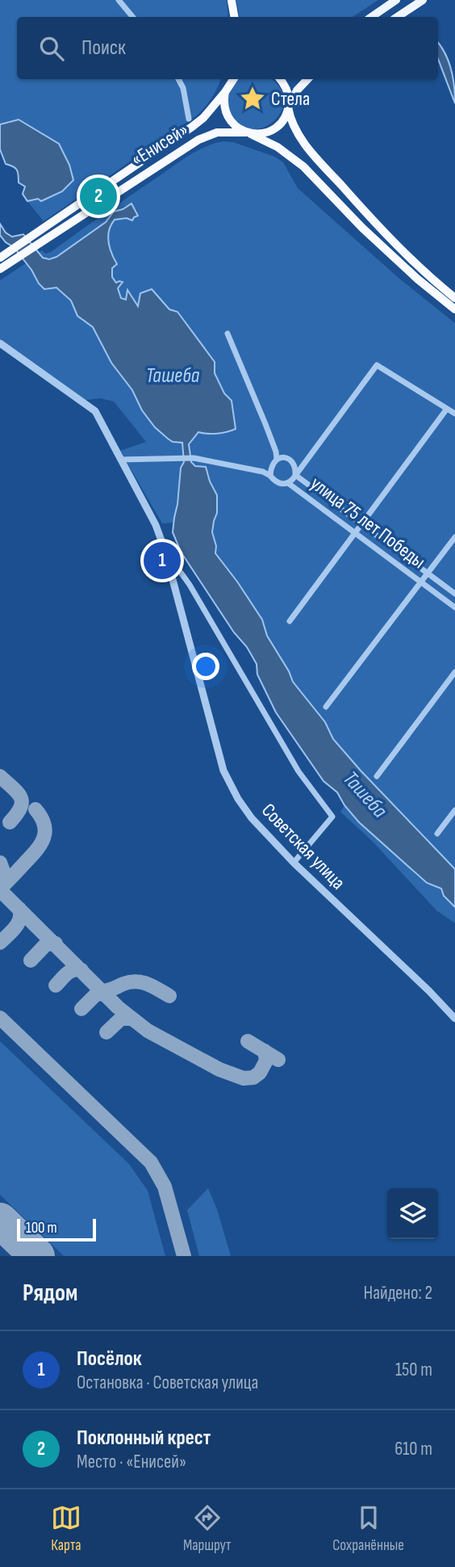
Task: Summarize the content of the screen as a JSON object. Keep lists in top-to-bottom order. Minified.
{"streets":{"highway":["«Енисей»"],"street":["улица 75 лет Победы","Советская улица"]},"water":["Ташеба"],"places":{"place":["Стела"]},"scale_bar":"100 m","page":{"search":"Поиск","pins":["2","1"],"scale":"100 m","heading":["Рядом","Найдено: 2"],"list":[{"mark":"1","name":"Посёлок","note":"Остановка · Советская улица","value":"150 m"},{"mark":"2","name":"Поклонный крест","note":"Место · «Енисей»","value":"610 m"}],"nav":["Карта","Маршрут","Сохранённые"]}}
